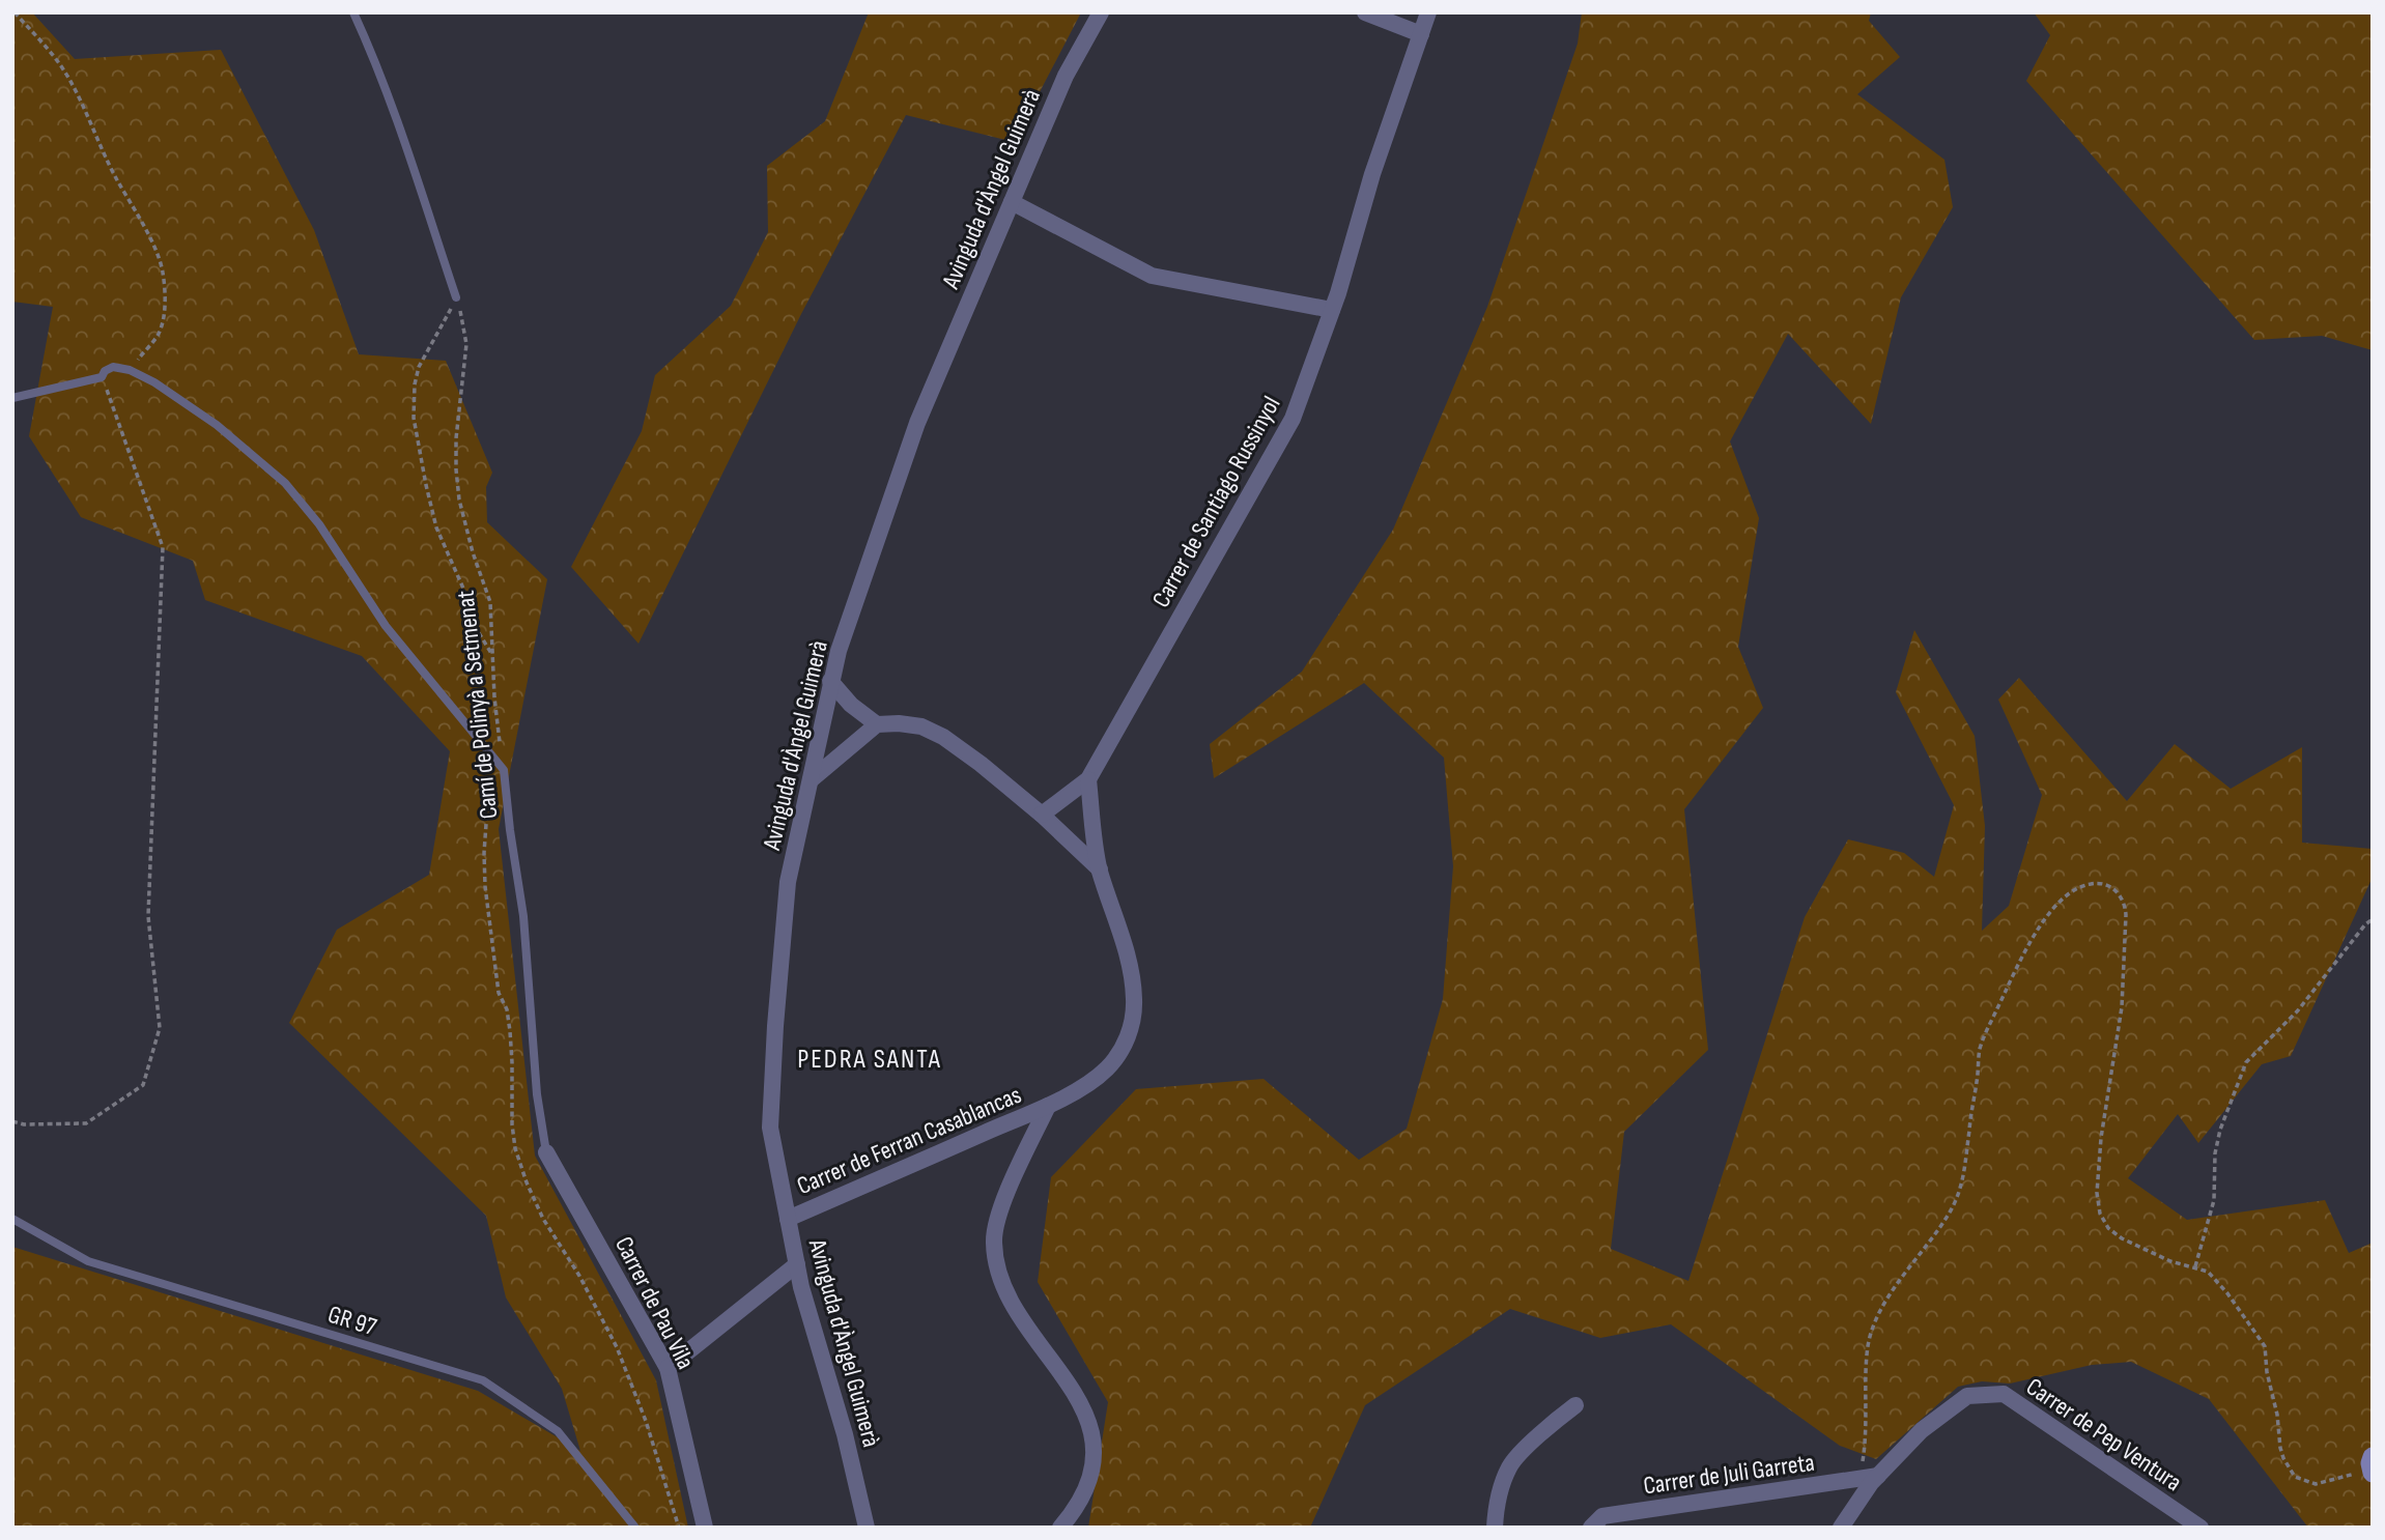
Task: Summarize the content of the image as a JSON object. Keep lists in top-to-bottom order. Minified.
{"streets":{"street":["Avinguda d'Àngel Guimerà","Carrer de Santiago Russinyol","Carrer de Ferran Casablancas","Carrer de Pau Vila","Carrer de Pep Ventura","Carrer de Juli Garreta"],"lane":["Camí de Polinyà a Setmenat","GR 97"]},"crossings":[["Avinguda d'Àngel Guimerà","Carrer de Ferran Casablancas"],["Camí de Polinyà a Setmenat","Carrer de Pau Vila"],["Carrer de Pep Ventura","Carrer de Juli Garreta"]],"districts":["PEDRA SANTA"]}
